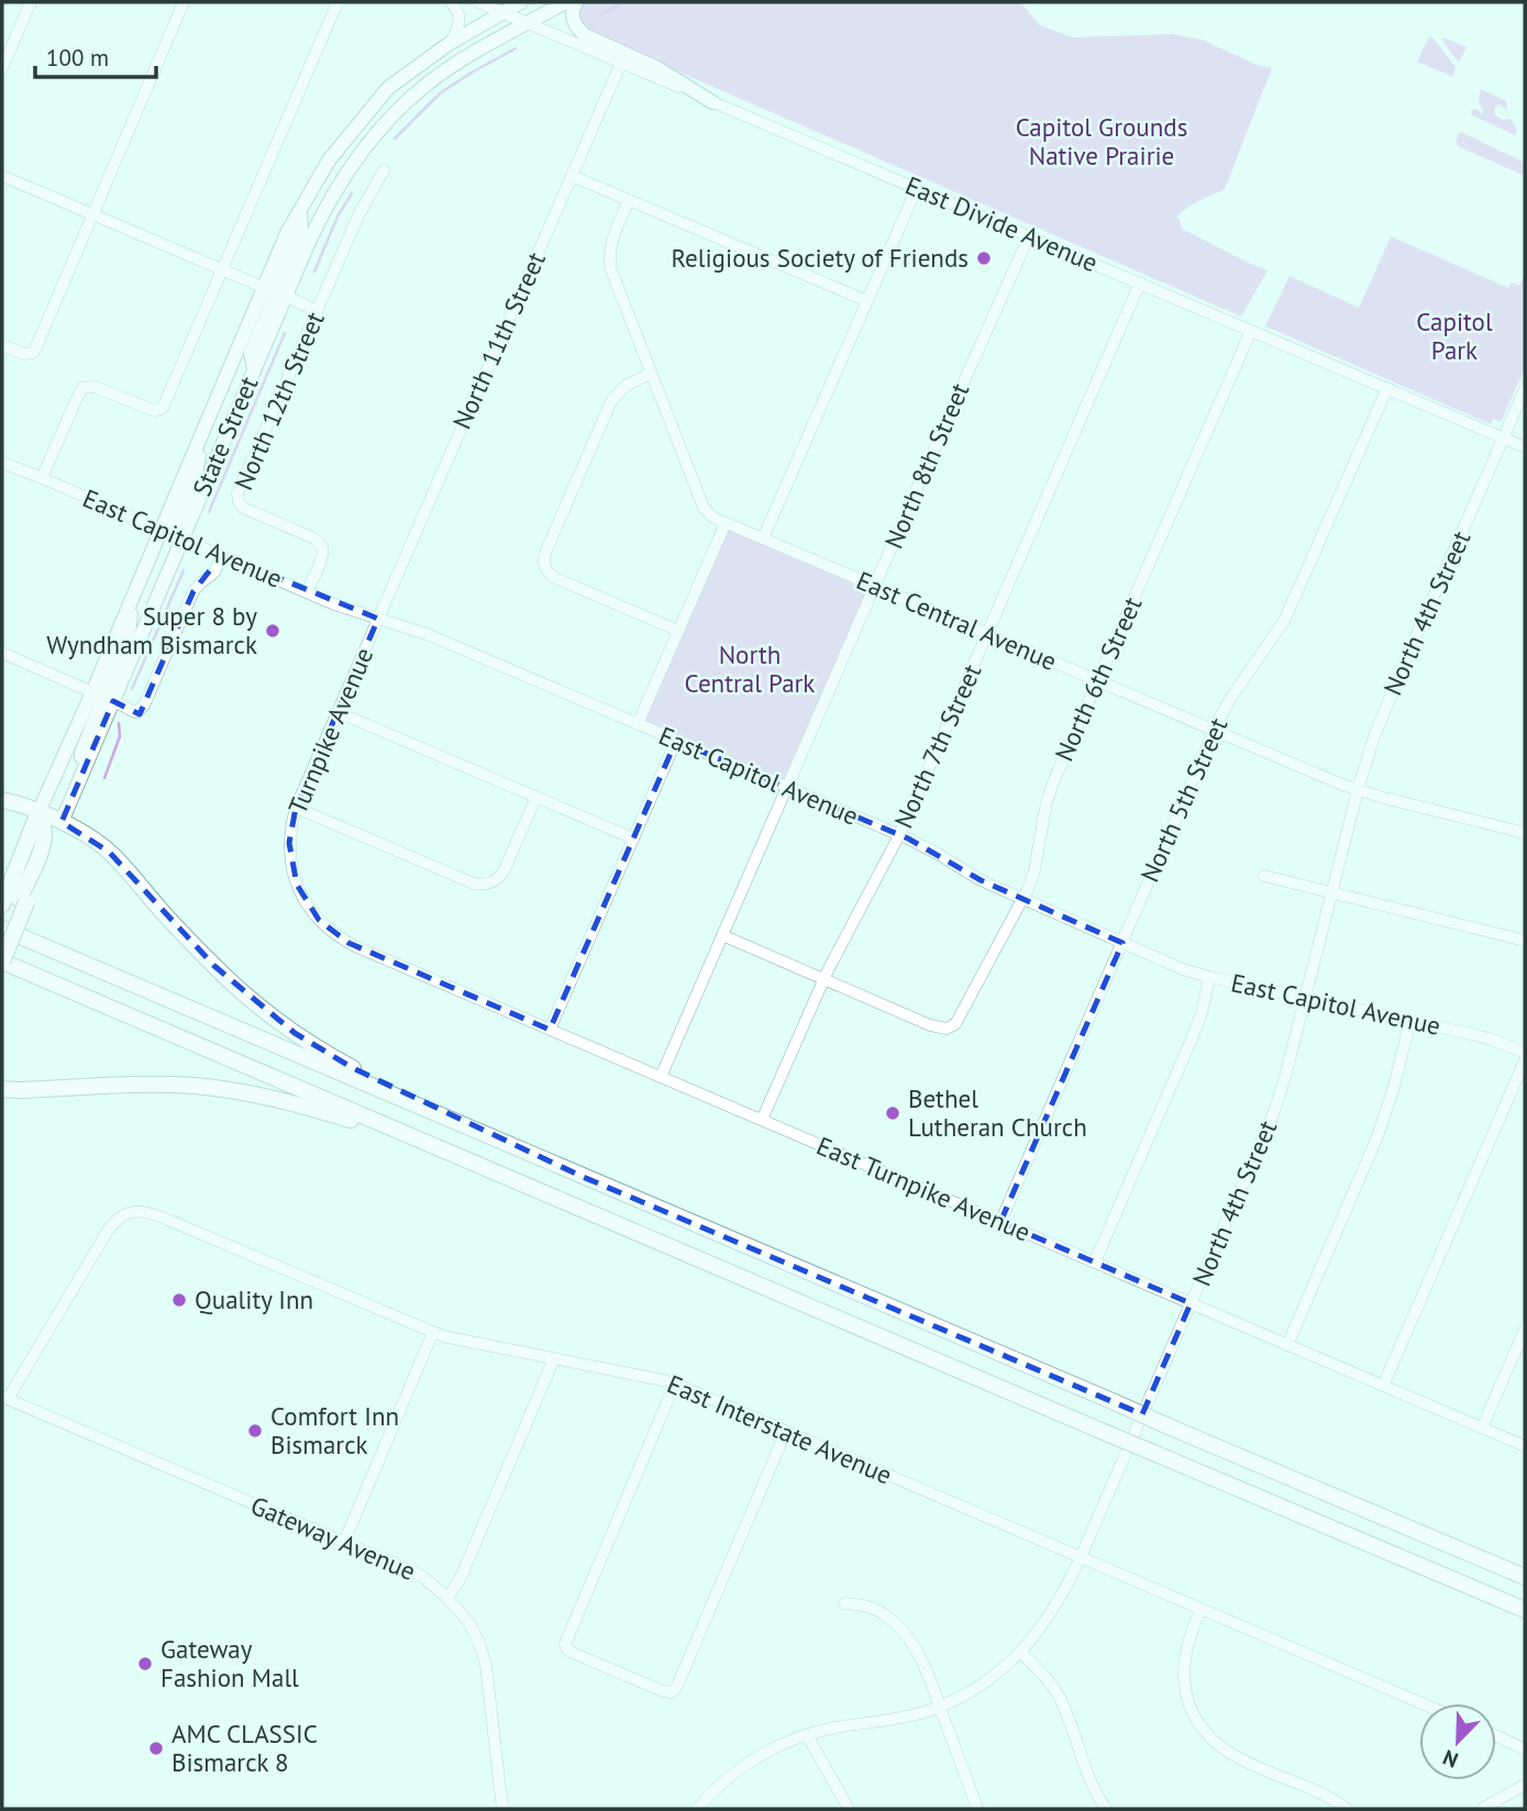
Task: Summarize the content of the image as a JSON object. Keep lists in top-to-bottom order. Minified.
{"streets":{"highway":["State Street"],"street":["East Divide Avenue","North 11th Street","North 12th Street","North 8th Street","East Capitol Avenue","North 4th Street","East Central Avenue","North 6th Street","Turnpike Avenue","North 7th Street","North 5th Street","East Turnpike Avenue","East Interstate Avenue","Gateway Avenue"]},"crossings":[["East Divide Avenue","North 11th Street"],["East Divide Avenue","State Street"],["East Divide Avenue","North 8th Street"],["East Divide Avenue","North 4th Street"],["East Divide Avenue","North 6th Street"],["East Divide Avenue","North 7th Street"],["East Divide Avenue","North 5th Street"],["North 11th Street","East Capitol Avenue"],["North 11th Street","Turnpike Avenue"],["North 12th Street","East Capitol Avenue"],["State Street","East Capitol Avenue"],["North 8th Street","East Capitol Avenue"],["North 8th Street","East Central Avenue"],["North 8th Street","East Turnpike Avenue"],["East Capitol Avenue","North 4th Street"],["East Capitol Avenue","North 6th Street"],["East Capitol Avenue","Turnpike Avenue"],["East Capitol Avenue","North 7th Street"],["East Capitol Avenue","North 5th Street"],["North 4th Street","East Central Avenue"],["North 4th Street","East Turnpike Avenue"],["North 4th Street","East Interstate Avenue"],["East Central Avenue","North 6th Street"],["East Central Avenue","North 7th Street"],["East Central Avenue","North 5th Street"],["North 6th Street","North 7th Street"],["Turnpike Avenue","East Turnpike Avenue"],["North 7th Street","East Turnpike Avenue"],["North 5th Street","East Turnpike Avenue"],["East Interstate Avenue","Gateway Avenue"]],"parks":["Capitol Grounds Native Prairie","Capitol Park","North Central Park"],"places":["Religious Society of Friends","Super 8 by Wyndham Bismarck","Bethel Lutheran Church","Quality Inn","Comfort Inn Bismarck","Gateway Fashion Mall","AMC CLASSIC Bismarck 8"],"scale_bar":"100 m","north":"bottom left"}
